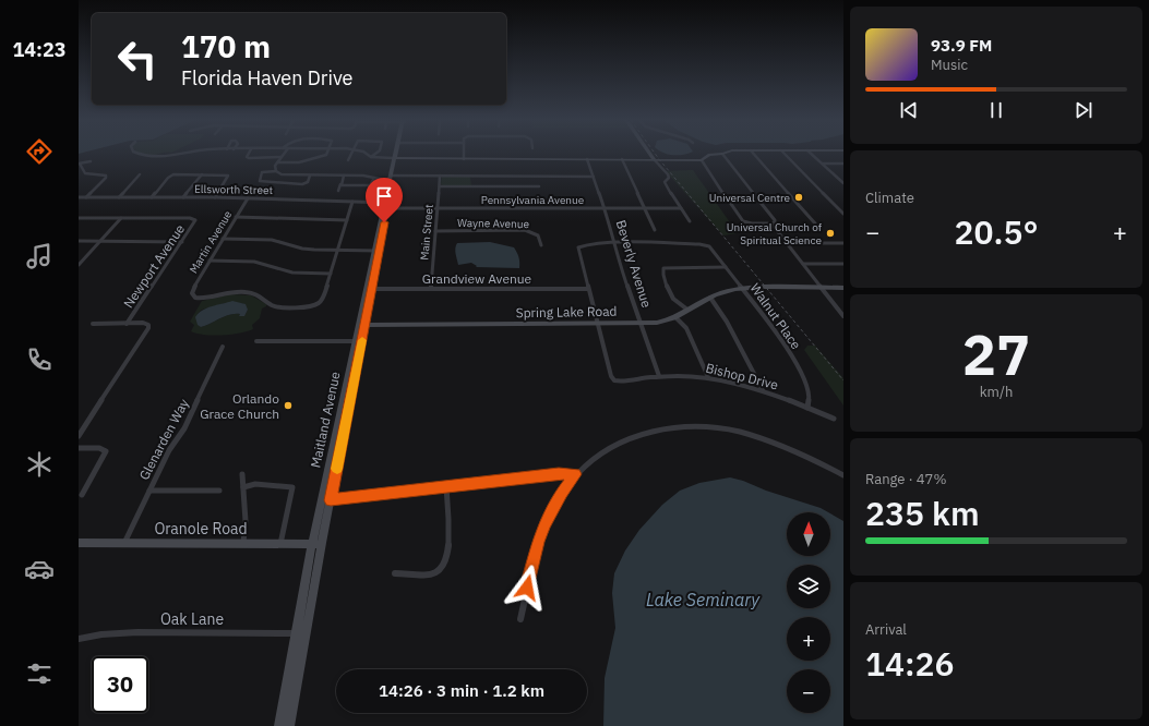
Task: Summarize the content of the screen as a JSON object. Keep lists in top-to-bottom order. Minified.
{"streets":{"street":["Ellsworth Street","Pennsylvania Avenue","Wayne Avenue","Main Street","Martin Avenue","Beverly Avenue","Newport Avenue","Grandview Avenue","Spring Lake Road","Walnut Place","Bishop Drive","Maitland Avenue","Glenarden Way","Oranole Road","Oak Lane"]},"crossings":[["Ellsworth Street","Martin Avenue"],["Ellsworth Street","Maitland Avenue"],["Pennsylvania Avenue","Main Street"],["Pennsylvania Avenue","Beverly Avenue"],["Pennsylvania Avenue","Maitland Avenue"],["Wayne Avenue","Main Street"],["Main Street","Grandview Avenue"],["Beverly Avenue","Spring Lake Road"],["Beverly Avenue","Walnut Place"],["Beverly Avenue","Bishop Drive"],["Grandview Avenue","Maitland Avenue"],["Spring Lake Road","Walnut Place"],["Spring Lake Road","Bishop Drive"],["Spring Lake Road","Maitland Avenue"],["Walnut Place","Bishop Drive"],["Maitland Avenue","Oranole Road"],["Maitland Avenue","Oak Lane"],["Glenarden Way","Oranole Road"]],"water":["Lake Seminary"],"places":["Universal Centre","Universal Church of Spiritual Science","Orlando Grace Church"],"north":"top","page":{"tabs":"14:23","turn":["170 m","Florida Haven Drive"],"song":["93.9 FM","Music"],"tile":["Climate",["27","km/h"],["Range · 47%","235 km"],["Arrival","14:26"]],"heat":["−","20.5°","+"],"map_buttons":["+","−"],"limit":"30","trip":"14:26 · 3 min · 1.2 km"}}
